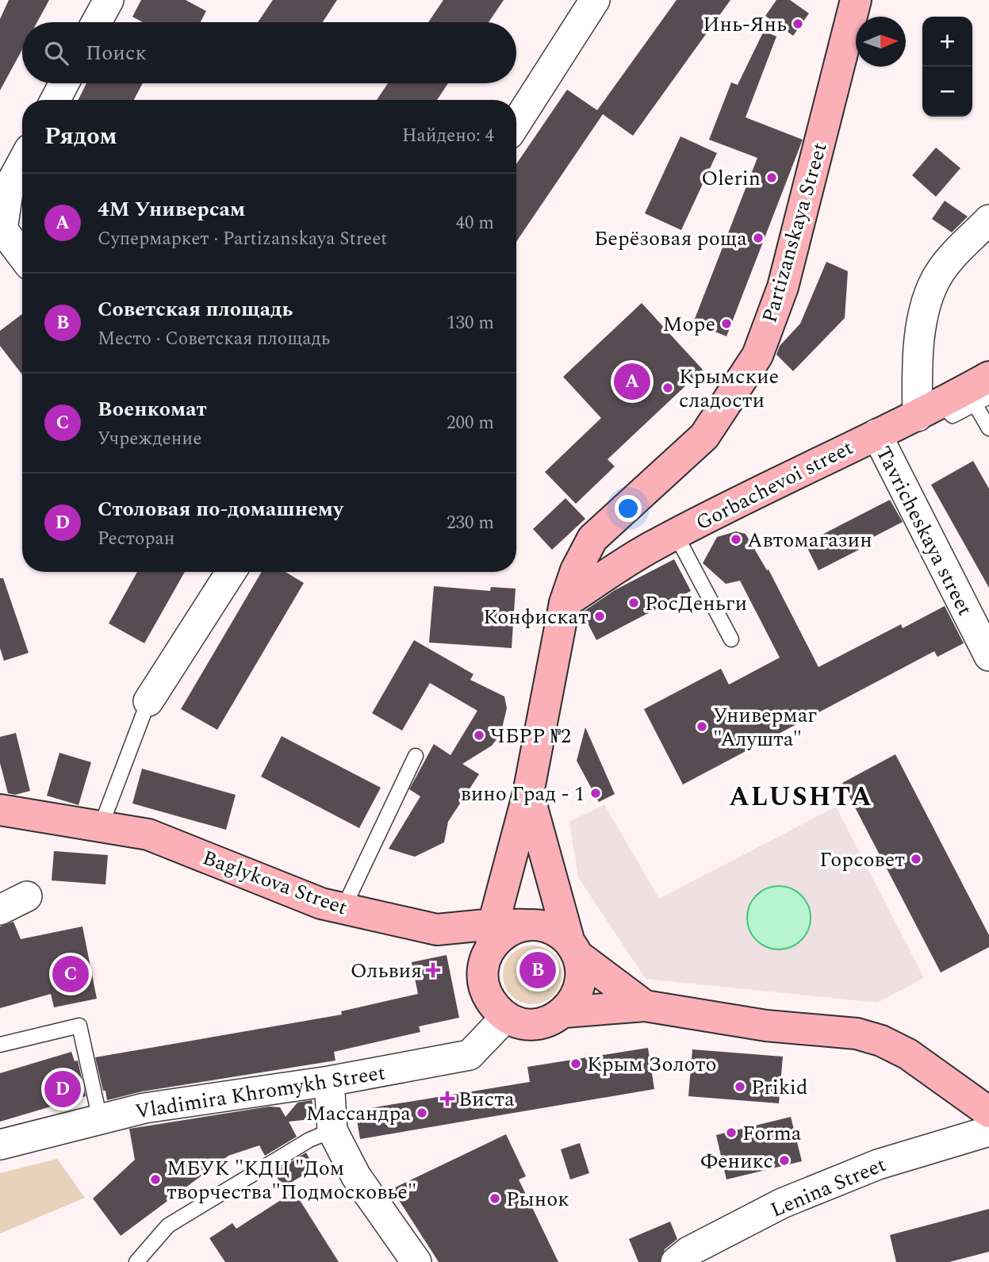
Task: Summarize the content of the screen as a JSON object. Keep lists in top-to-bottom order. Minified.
{"streets":{"main road":["Partizanskaya Street","Gorbachevoi street","Baglykova Street"],"street":["Tavricheskaya street","Vladimira Khromykh Street","Lenina Street"]},"crossings":[["Partizanskaya Street","Gorbachevoi street"],["Partizanskaya Street","Baglykova Street"],["Partizanskaya Street","Vladimira Khromykh Street"],["Gorbachevoi street","Tavricheskaya street"],["Baglykova Street","Vladimira Khromykh Street"]],"districts":["ALUSHTA"],"places":{"other":["Инь-Янь","Olerin","Берёзовая роща","Море","Крымские сладости","Автомагазин","РосДеньги","Конфискат","Универмаг \"Алушта\"","ЧБРР №2","вино Град - 1","Горсовет","Крым Золото","Prikid","Массандра","Forma","Феникс","МБУК \"КДЦ \"Дом творчества\"Подмосковье\"","Рынок"],"health":["Ольвия","Виста"]},"north":"right","page":{"map_buttons":["+","−"],"search":"Поиск","heading":["Рядом","Найдено: 4"],"list":[{"mark":"A","name":"4М Универсам","note":"Супермаркет · Partizanskaya Street","value":"40 m"},{"mark":"B","name":"Советская площадь","note":"Место · Советская площадь","value":"130 m"},{"mark":"C","name":"Военкомат","note":"Учреждение","value":"200 m"},{"mark":"D","name":"Столовая по-домашнему","note":"Ресторан","value":"230 m"}],"pins":["A","B","C","D"]}}
